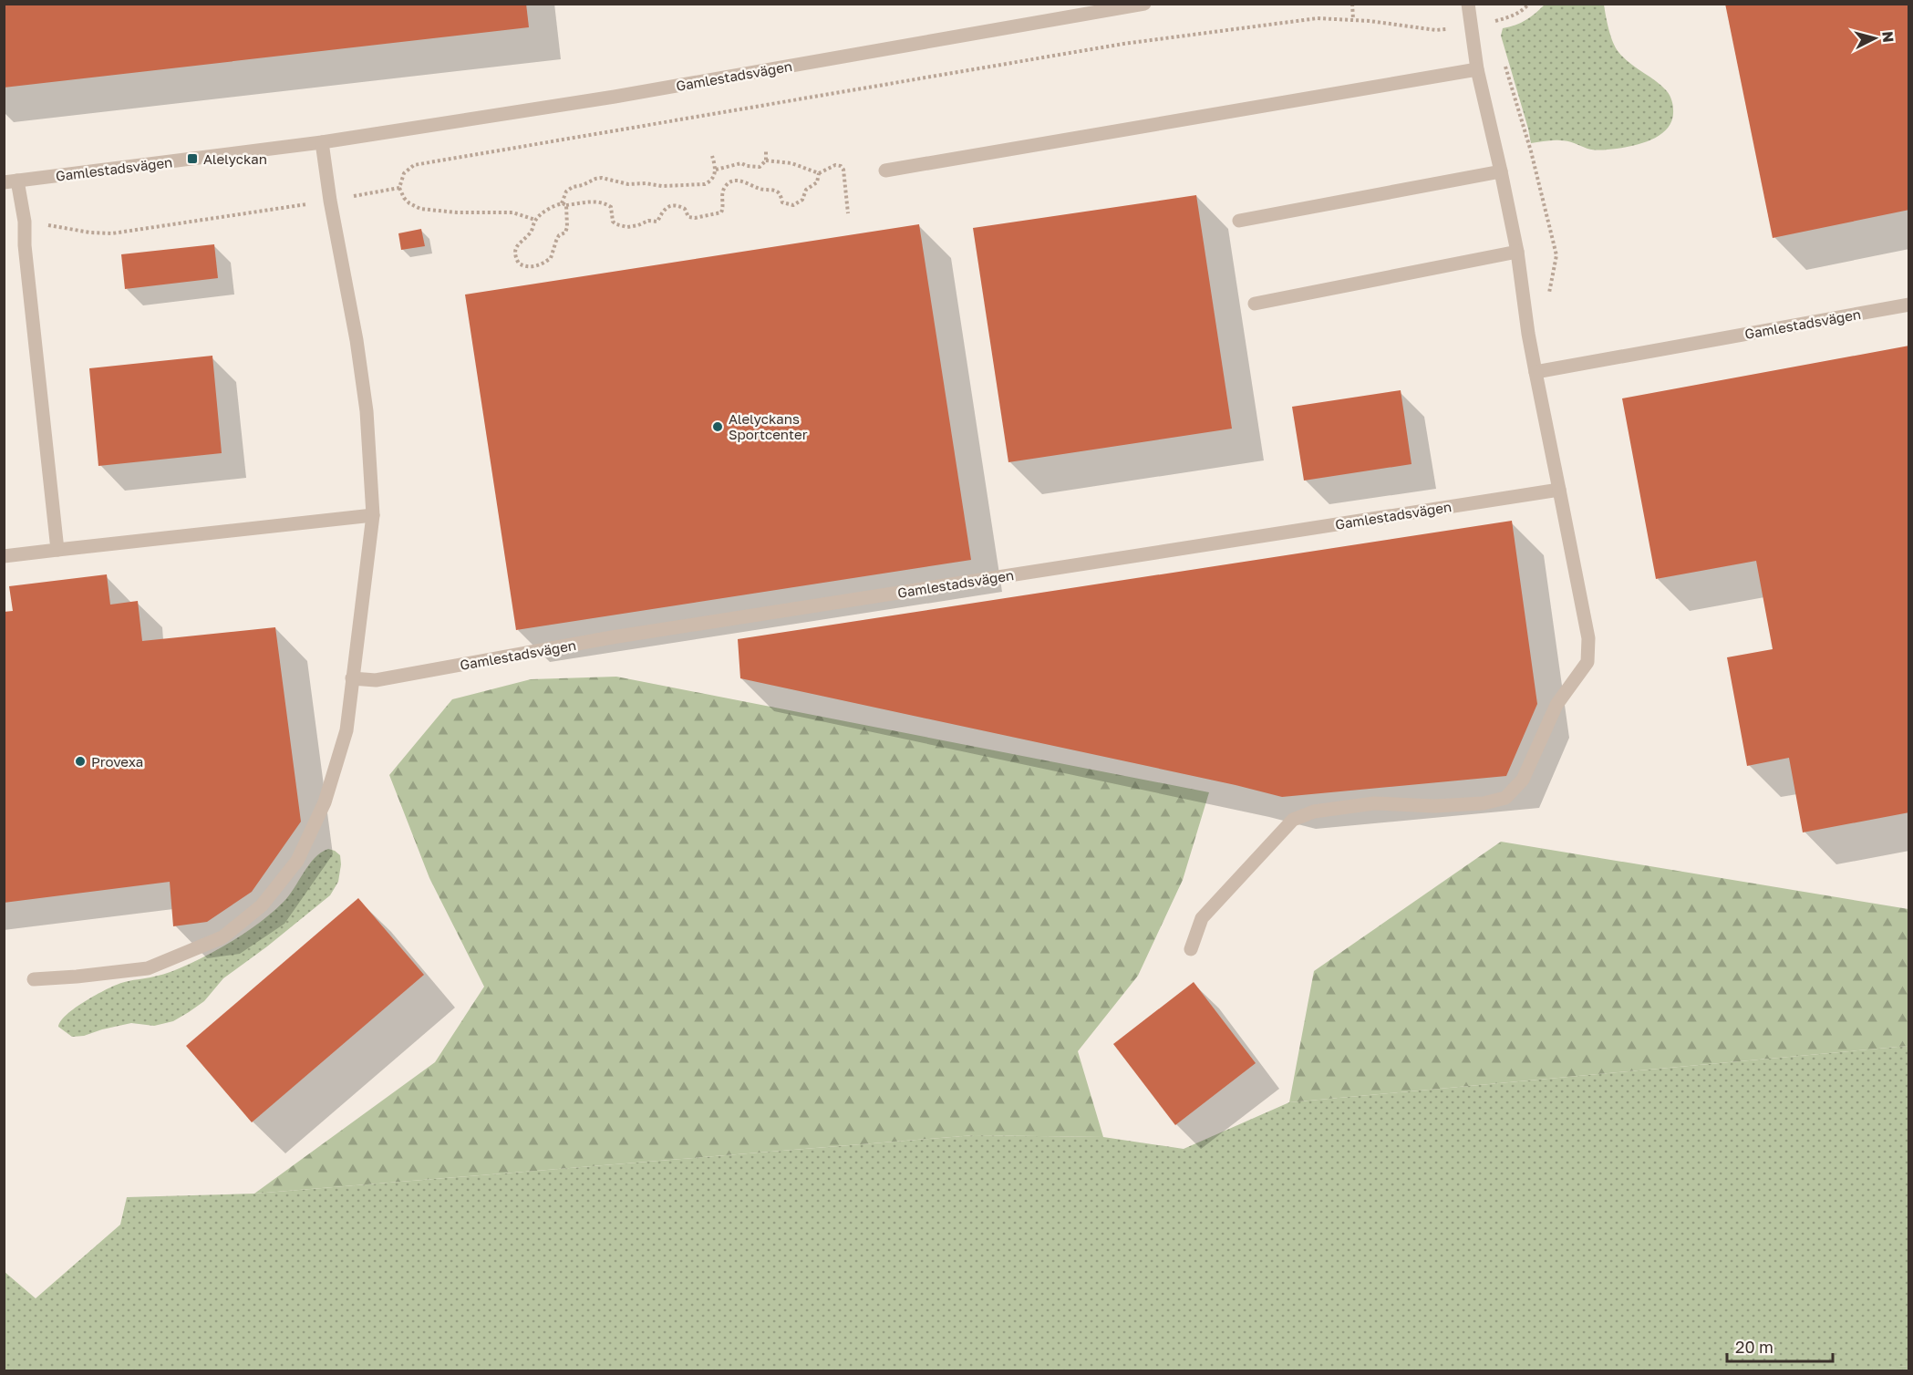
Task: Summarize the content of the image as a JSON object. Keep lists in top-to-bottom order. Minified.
{"streets":{"street":["Gamlestadsvägen"]},"places":{"transit":["Alelyckan"],"other":["Alelyckans Sportcenter","Provexa"]},"scale_bar":"20 m","north":"right"}
